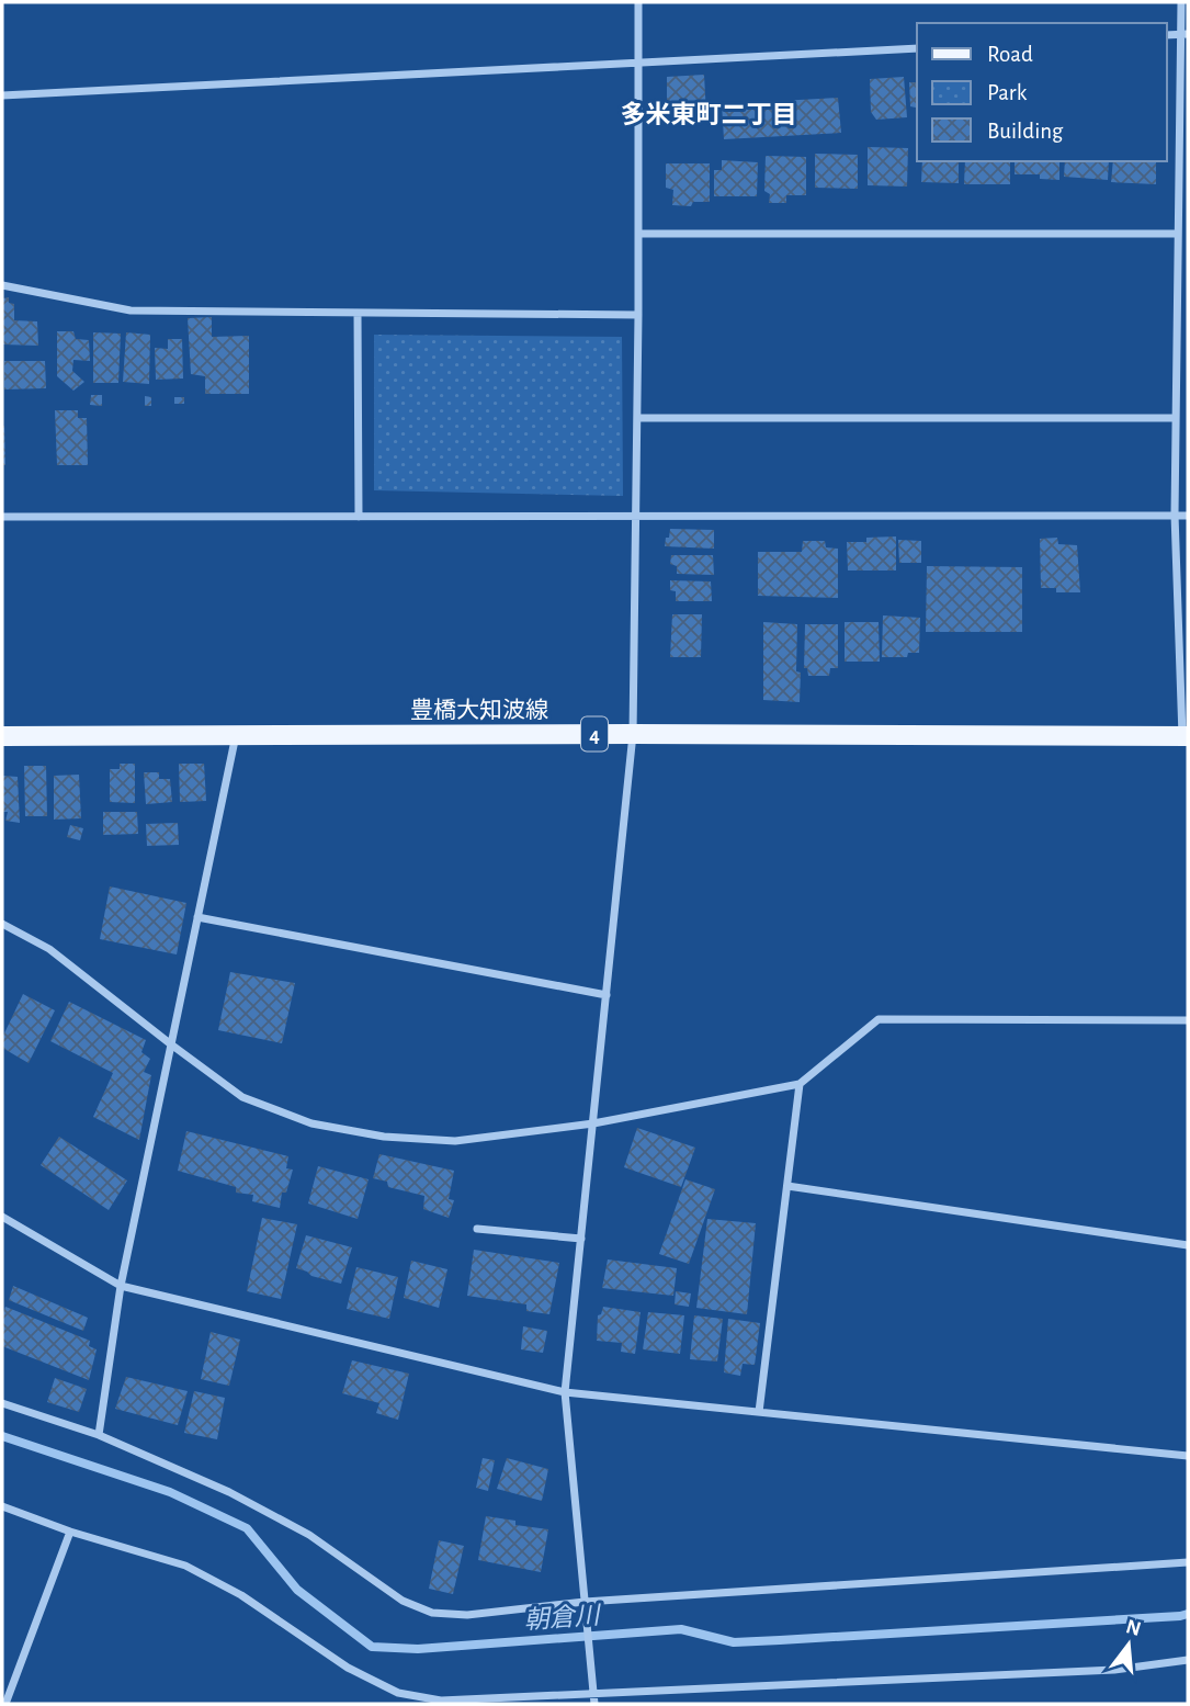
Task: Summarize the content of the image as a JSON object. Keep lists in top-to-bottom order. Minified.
{"streets":{"main road":["豊橋大知波線","4"]},"districts":["多米東町二丁目"],"water":["朝倉川"],"legend":["Road","Park","Building"],"north":"top"}
